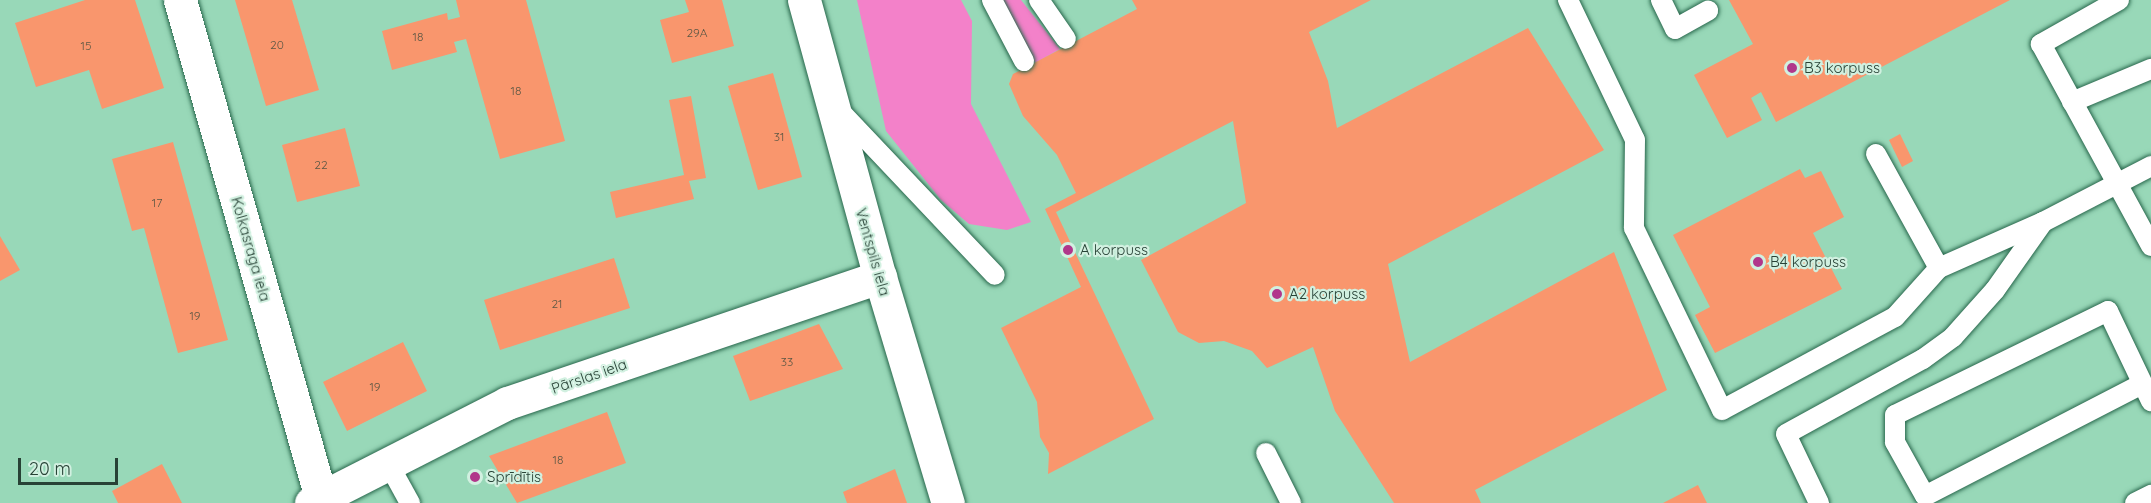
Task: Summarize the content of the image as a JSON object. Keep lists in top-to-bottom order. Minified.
{"streets":{"street":["Kolkasraga iela","Ventspils iela","Pārslas iela"]},"crossings":[["Kolkasraga iela","Pārslas iela"],["Ventspils iela","Pārslas iela"]],"places":["B3 korpuss","A korpuss","B4 korpuss","A2 korpuss","Sprīdītis"],"house_numbers":["29A","18","20","15","18","31","22","17","21","19","33","19","18"],"scale_bar":"20 m"}
